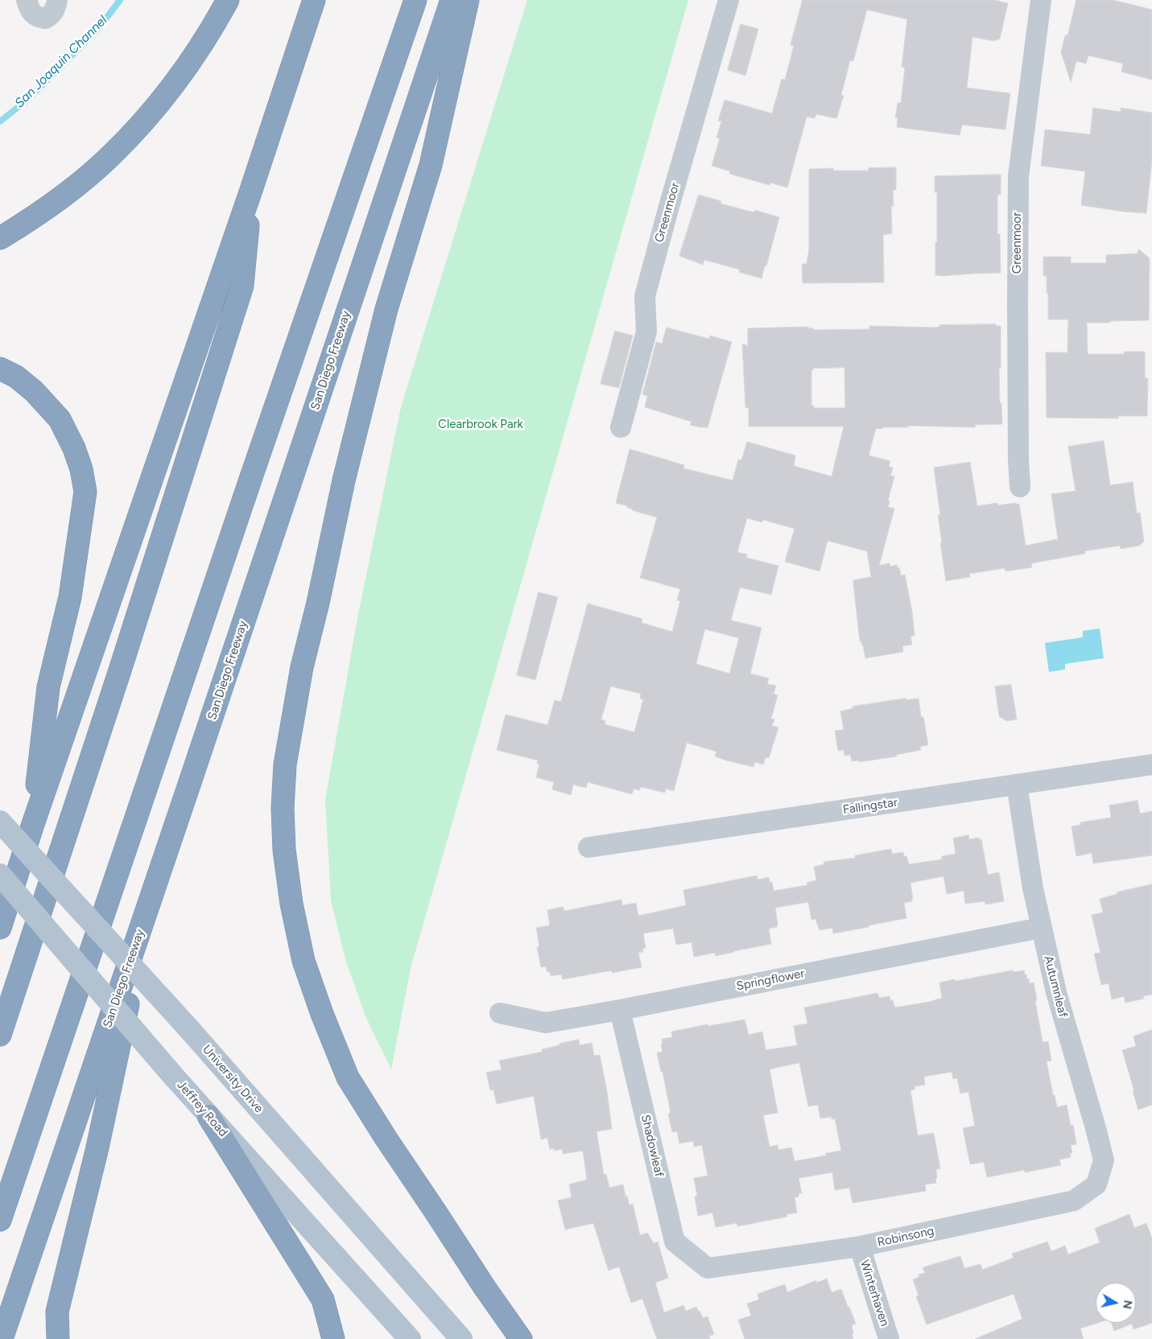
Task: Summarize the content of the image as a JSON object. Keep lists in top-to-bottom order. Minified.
{"streets":{"highway":["San Diego Freeway"],"main road":["University Drive","Jeffrey Road"],"street":["Greenmoor","Fallingstar","Springflower","Autumnleaf","Shadowleaf","Robinsong","Winterhaven"]},"crossings":[["Fallingstar","Autumnleaf"],["Springflower","Autumnleaf"],["Springflower","Shadowleaf"],["Autumnleaf","Robinsong"],["Shadowleaf","Robinsong"],["Robinsong","Winterhaven"]],"water":["San Joaquin Channel"],"parks":["Clearbrook Park"],"north":"right"}
